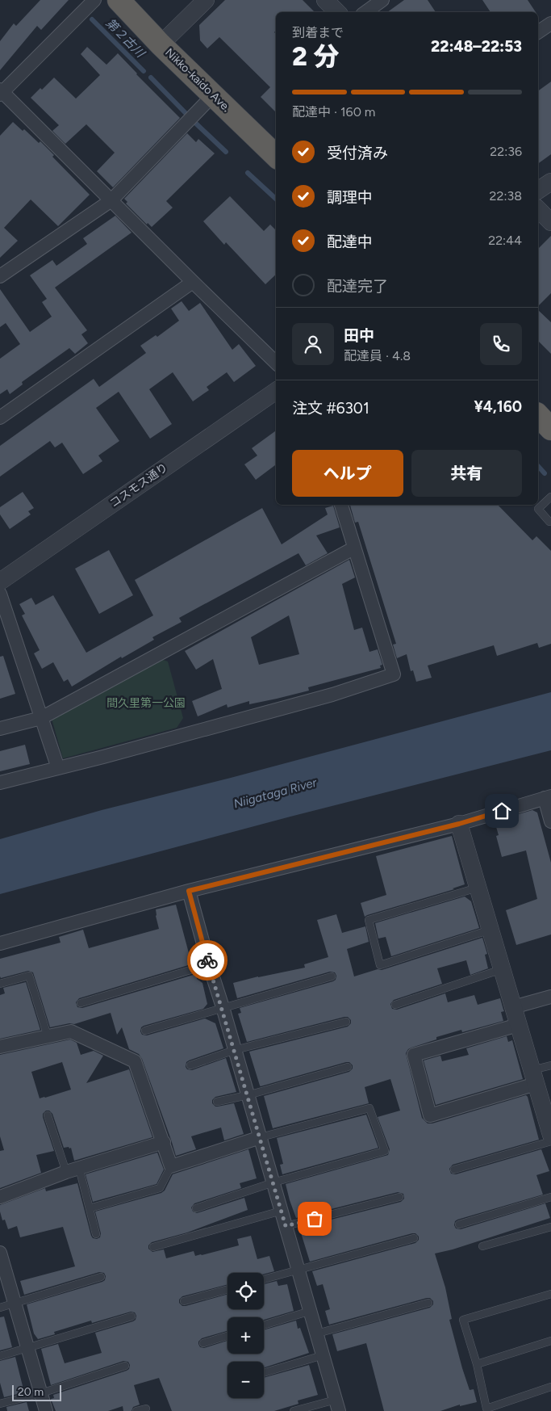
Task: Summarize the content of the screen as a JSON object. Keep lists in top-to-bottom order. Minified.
{"streets":{"highway":["Nikko-kaido Ave."],"street":["コスモス通り"]},"water":["第２古川","Niigataga River"],"parks":["間久里第一公園"],"scale_bar":"20 m","page":{"heading":["2 分","到着まで","22:48–22:53"],"panel":["田中","配達員 · 4.8","注文 #6301","¥4,160"],"bar":"配達中 · 160 m","list":[["受付済み","22:36"],["調理中","22:38"],["配達中","22:44"],"配達完了"],"buttons":["ヘルプ","共有"],"map_buttons":["+","−"],"scale":"20 m"}}
